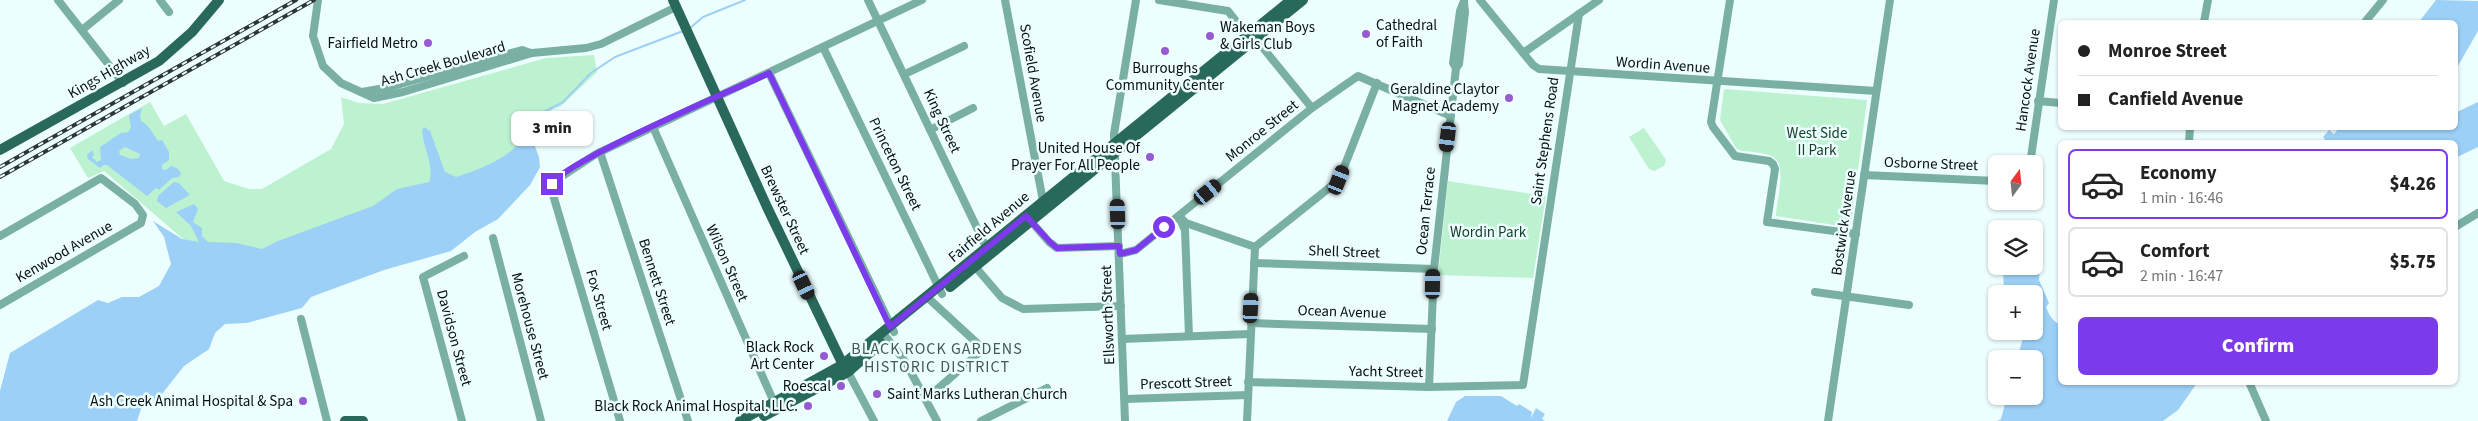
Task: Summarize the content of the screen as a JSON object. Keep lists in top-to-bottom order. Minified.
{"streets":{"main road":["Kings Highway","Brewster Street","Fairfield Avenue"],"street":["Ash Creek Boulevard","Wordin Avenue","Scofield Avenue","Hancock Avenue","King Street","Monroe Street","Saint Stephens Road","Princeton Street","Osborne Street","Ocean Terrace","Bostwick Avenue","Kenwood Avenue","Shell Street","Wilson Street","Bennett Street","Fox Street","Ocean Avenue","Ellsworth Street","Morehouse Street","Davidson Street","Yacht Street","Prescott Street"]},"crossings":[["Ash Creek Boulevard","Brewster Street"],["Wordin Avenue","Saint Stephens Road"],["Wordin Avenue","Bostwick Avenue"],["Scofield Avenue","Fairfield Avenue"],["King Street","Fairfield Avenue"],["Monroe Street","Ellsworth Street"],["Saint Stephens Road","Yacht Street"],["Princeton Street","Fairfield Avenue"],["Osborne Street","Bostwick Avenue"],["Brewster Street","Fairfield Avenue"],["Ocean Terrace","Shell Street"],["Ocean Terrace","Ocean Avenue"],["Ocean Terrace","Yacht Street"],["Fairfield Avenue","Wilson Street"],["Fairfield Avenue","Ellsworth Street"],["Bennett Street","Fox Street"],["Ellsworth Street","Prescott Street"]],"districts":["BLACK ROCK GARDENS HISTORIC DISTRICT"],"parks":["West Side II Park","Wordin Park"],"places":["Cathedral of Faith","Wakeman Boys & Girls Club","Fairfield Metro","Burroughs Community Center","Geraldine Claytor Magnet Academy","United House Of Prayer For All People","Black Rock Art Center","Roescal","Saint Marks Lutheran Church","Ash Creek Animal Hospital & Spa","Black Rock Animal Hospital, LLC."],"north":"top","page":{"banner":["Monroe Street","Canfield Avenue"],"bubble":"3 min","list":[{"name":"Economy","note":"1 min · 16:46","value":"$4.26"},{"name":"Comfort","note":"2 min · 16:47","value":"$5.75"}],"map_buttons":["+","−"],"buttons":"Confirm"}}
